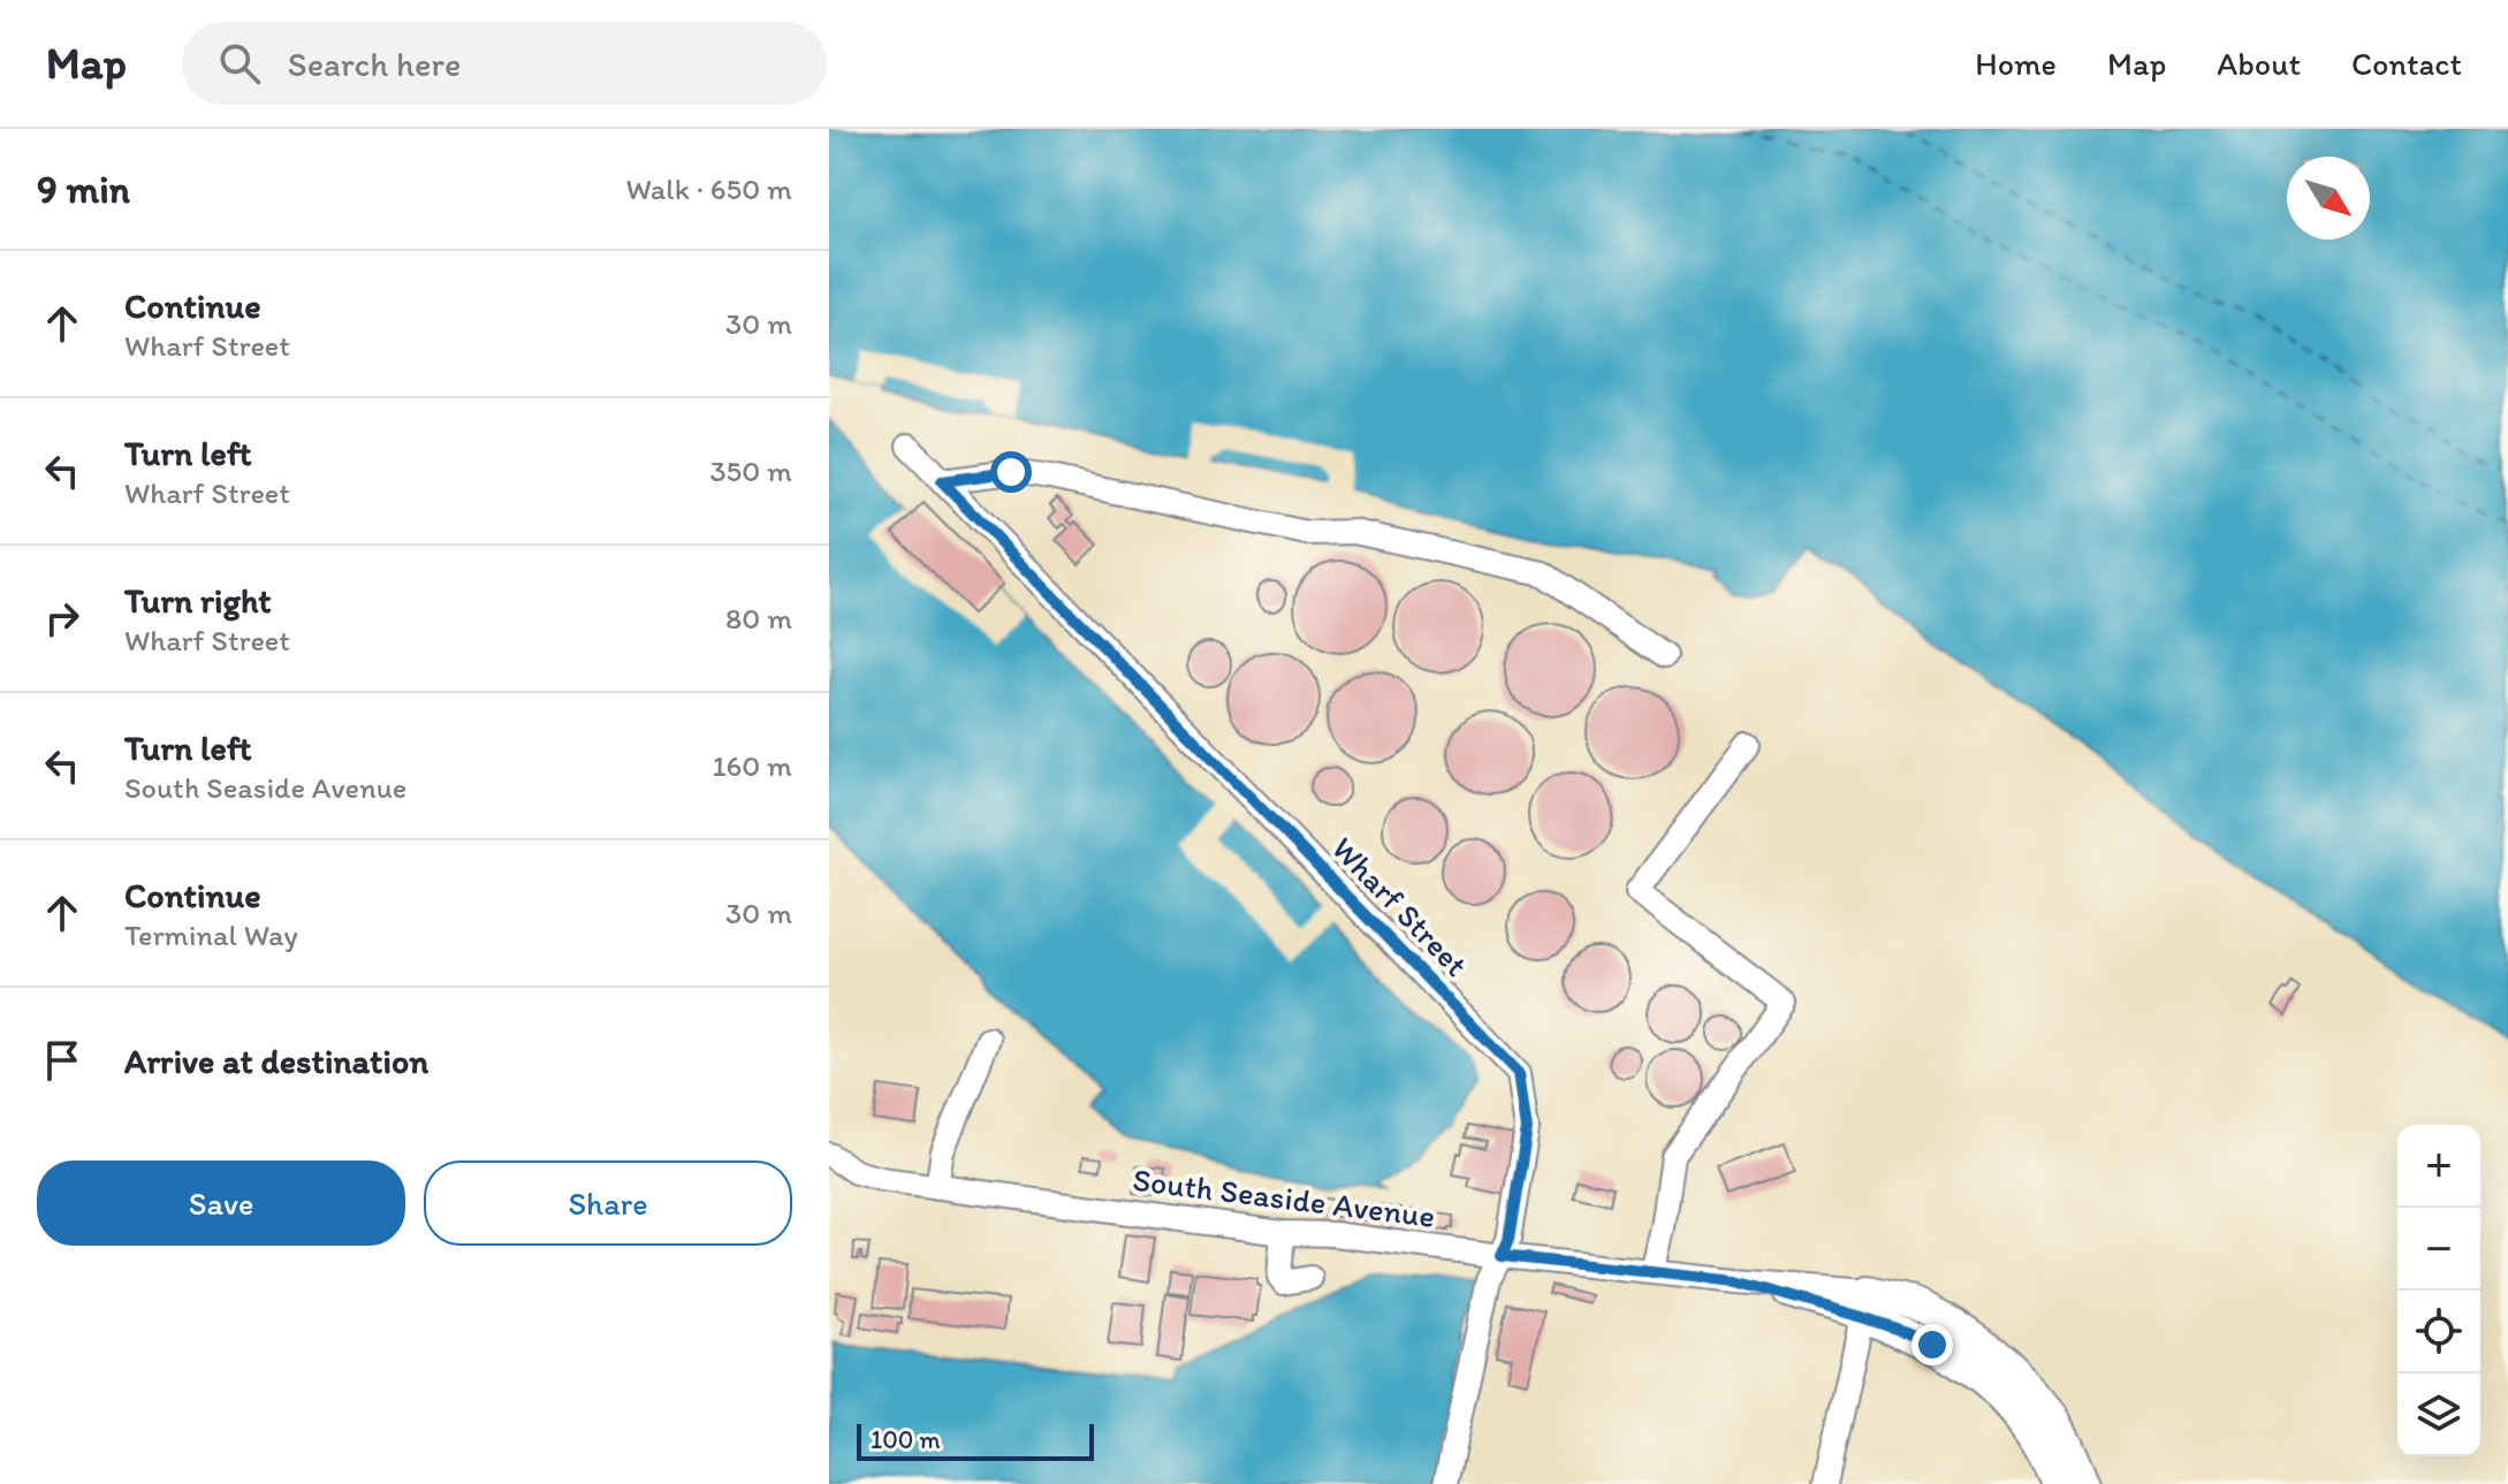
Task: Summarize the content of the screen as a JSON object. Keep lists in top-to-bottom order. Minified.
{"streets":{"street":["Wharf Street","South Seaside Avenue"]},"crossings":[["Wharf Street","South Seaside Avenue"]],"scale_bar":"100 m","north":"bottom right","page":{"header":"Map","search":"Search here","nav":["Home","Map","About","Contact"],"heading":["9 min","Walk · 650 m"],"list":[["Continue","Wharf Street","30 m"],["Turn left","Wharf Street","350 m"],["Turn right","Wharf Street","80 m"],["Turn left","South Seaside Avenue","160 m"],["Continue","Terminal Way","30 m"],"Arrive at destination"],"map_buttons":["+","−"],"buttons":["Save","Share"],"scale":"100 m"}}
